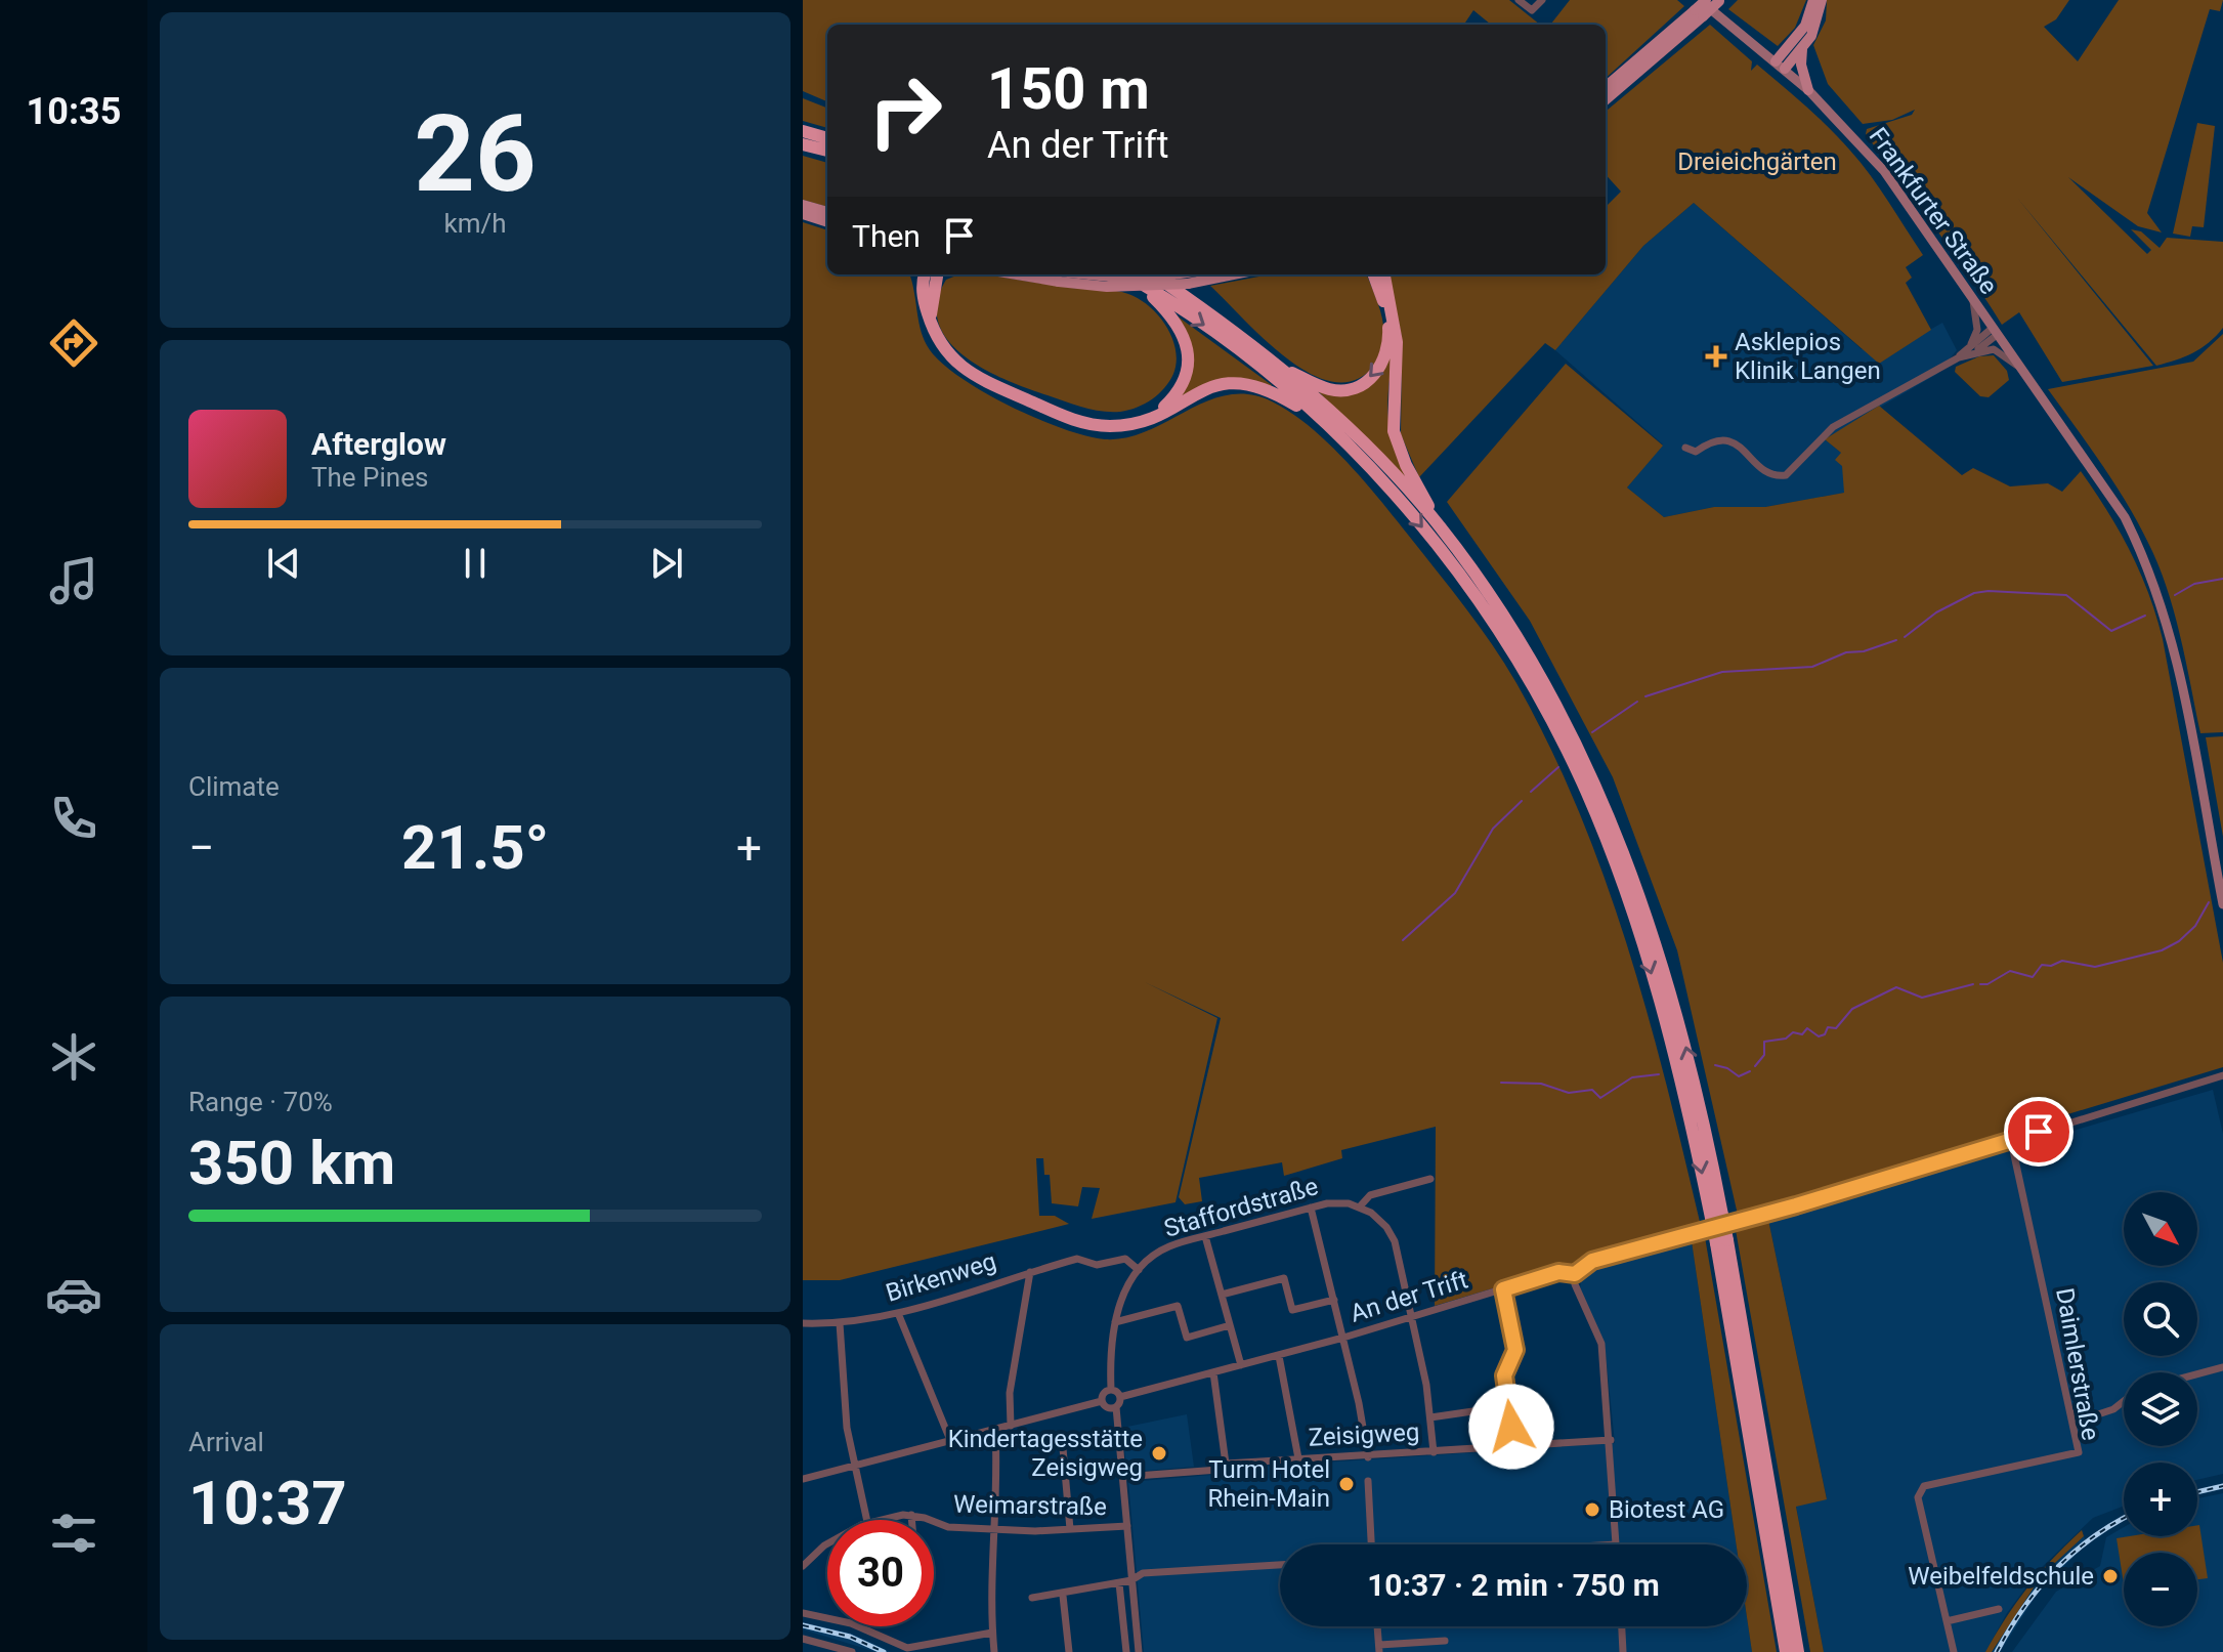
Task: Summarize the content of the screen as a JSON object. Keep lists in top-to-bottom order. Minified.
{"streets":{"main road":["Frankfurter Straße"],"street":["Staffordstraße","Birkenweg","An der Trift","Daimlerstraße","Zeisigweg","Weimarstraße"]},"crossings":[["Staffordstraße","Birkenweg"],["Staffordstraße","An der Trift"],["An der Trift","Daimlerstraße"]],"parks":["Dreieichgärten"],"places":{"health":["Asklepios Klinik Langen"],"other":["Kindertagesstätte Zeisigweg","Turm Hotel Rhein-Main","Biotest AG","Weibelfeldschule"]},"north":"bottom right","page":{"tabs":"10:35","tile":[["26","km/h"],"Climate",["Range · 70%","350 km"],["Arrival","10:37"]],"turn":["150 m","An der Trift"],"then":"Then","song":["Afterglow","The Pines"],"heat":["−","21.5°","+"],"map_buttons":["+","−"],"limit":"30","trip":"10:37 · 2 min · 750 m"}}
